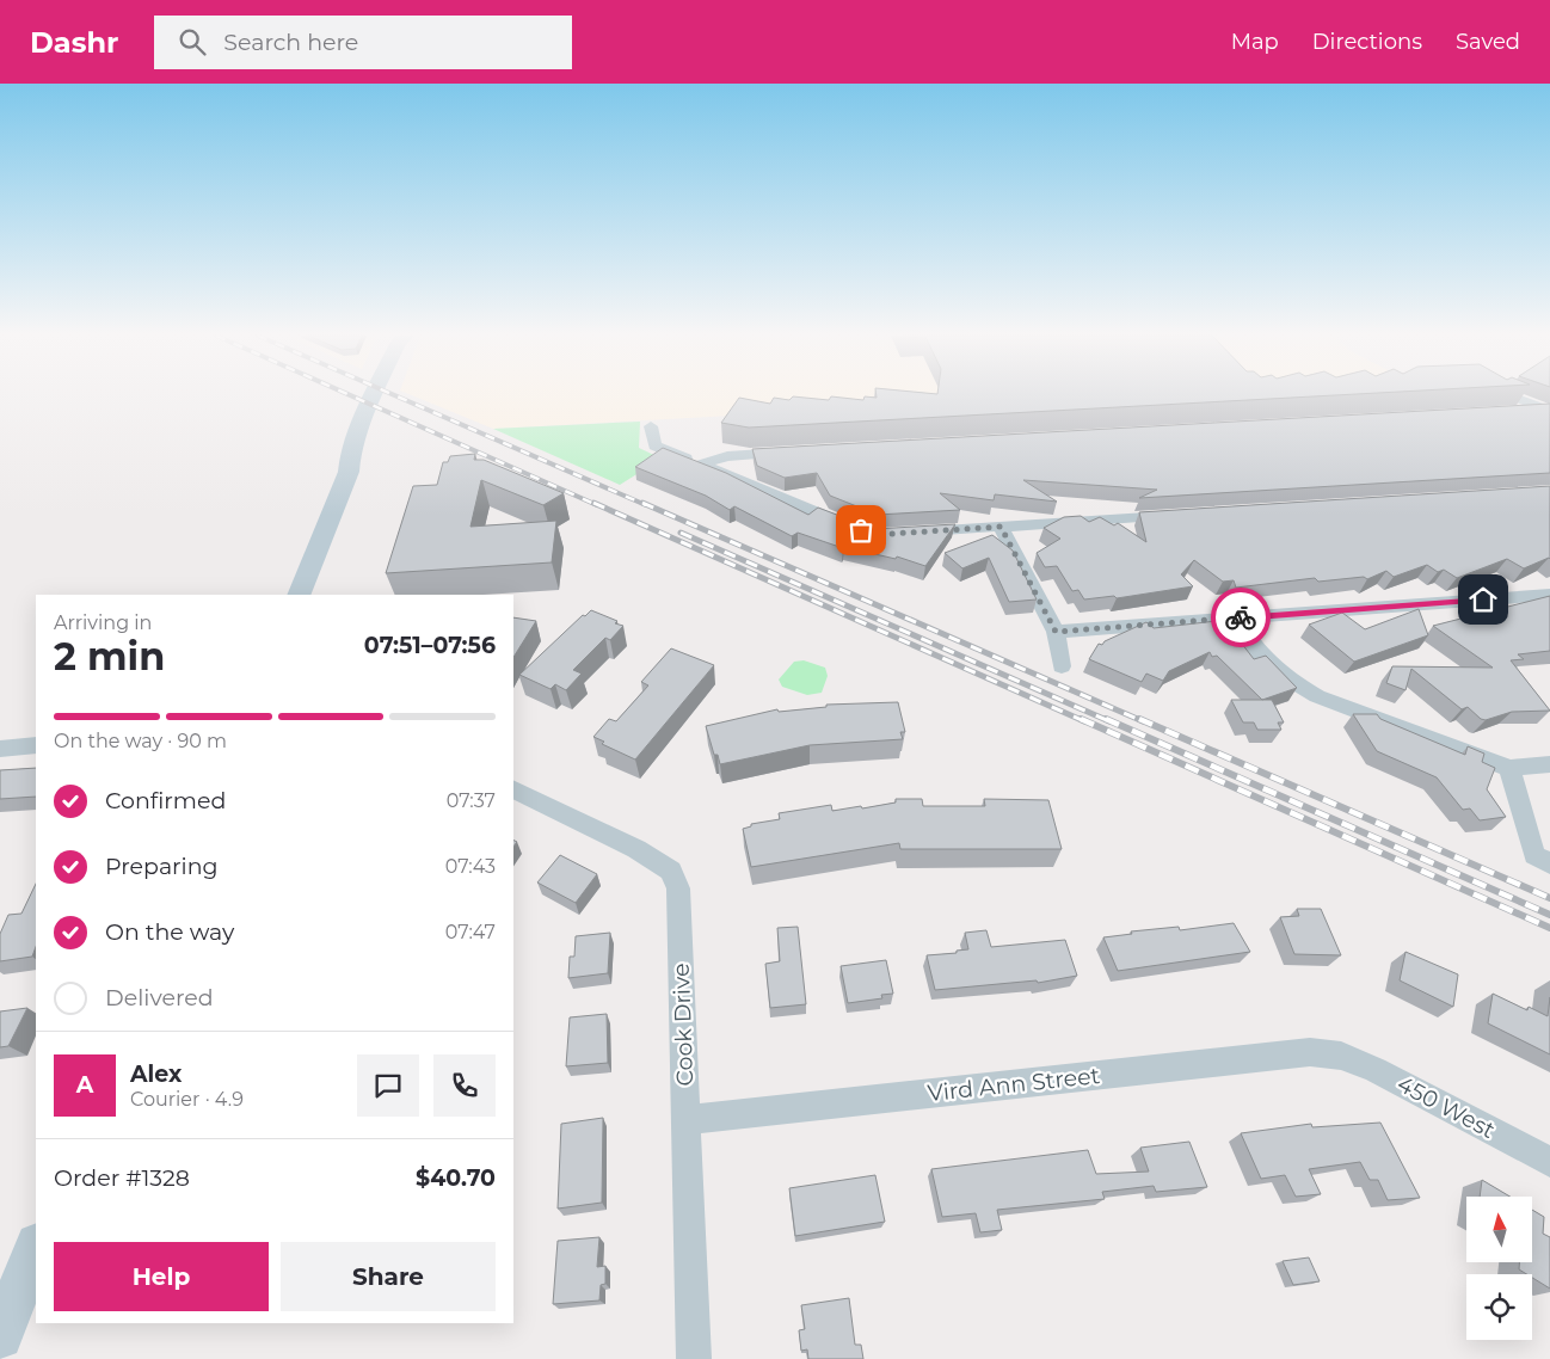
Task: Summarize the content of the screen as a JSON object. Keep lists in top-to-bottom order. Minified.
{"streets":{"street":["Cook Drive","Vird Ann Street","450 West"]},"crossings":[["Cook Drive","Vird Ann Street"],["Vird Ann Street","450 West"]],"north":"top","page":{"header":"Dashr","search":"Search here","nav":["Map","Directions","Saved"],"heading":["2 min","Arriving in","07:51–07:56"],"panel":["Alex","Courier · 4.9","Order #1328","$40.70"],"bar":"On the way · 90 m","list":[["Confirmed","07:37"],["Preparing","07:43"],["On the way","07:47"],"Delivered"],"round":"A","buttons":["Help","Share"]}}
